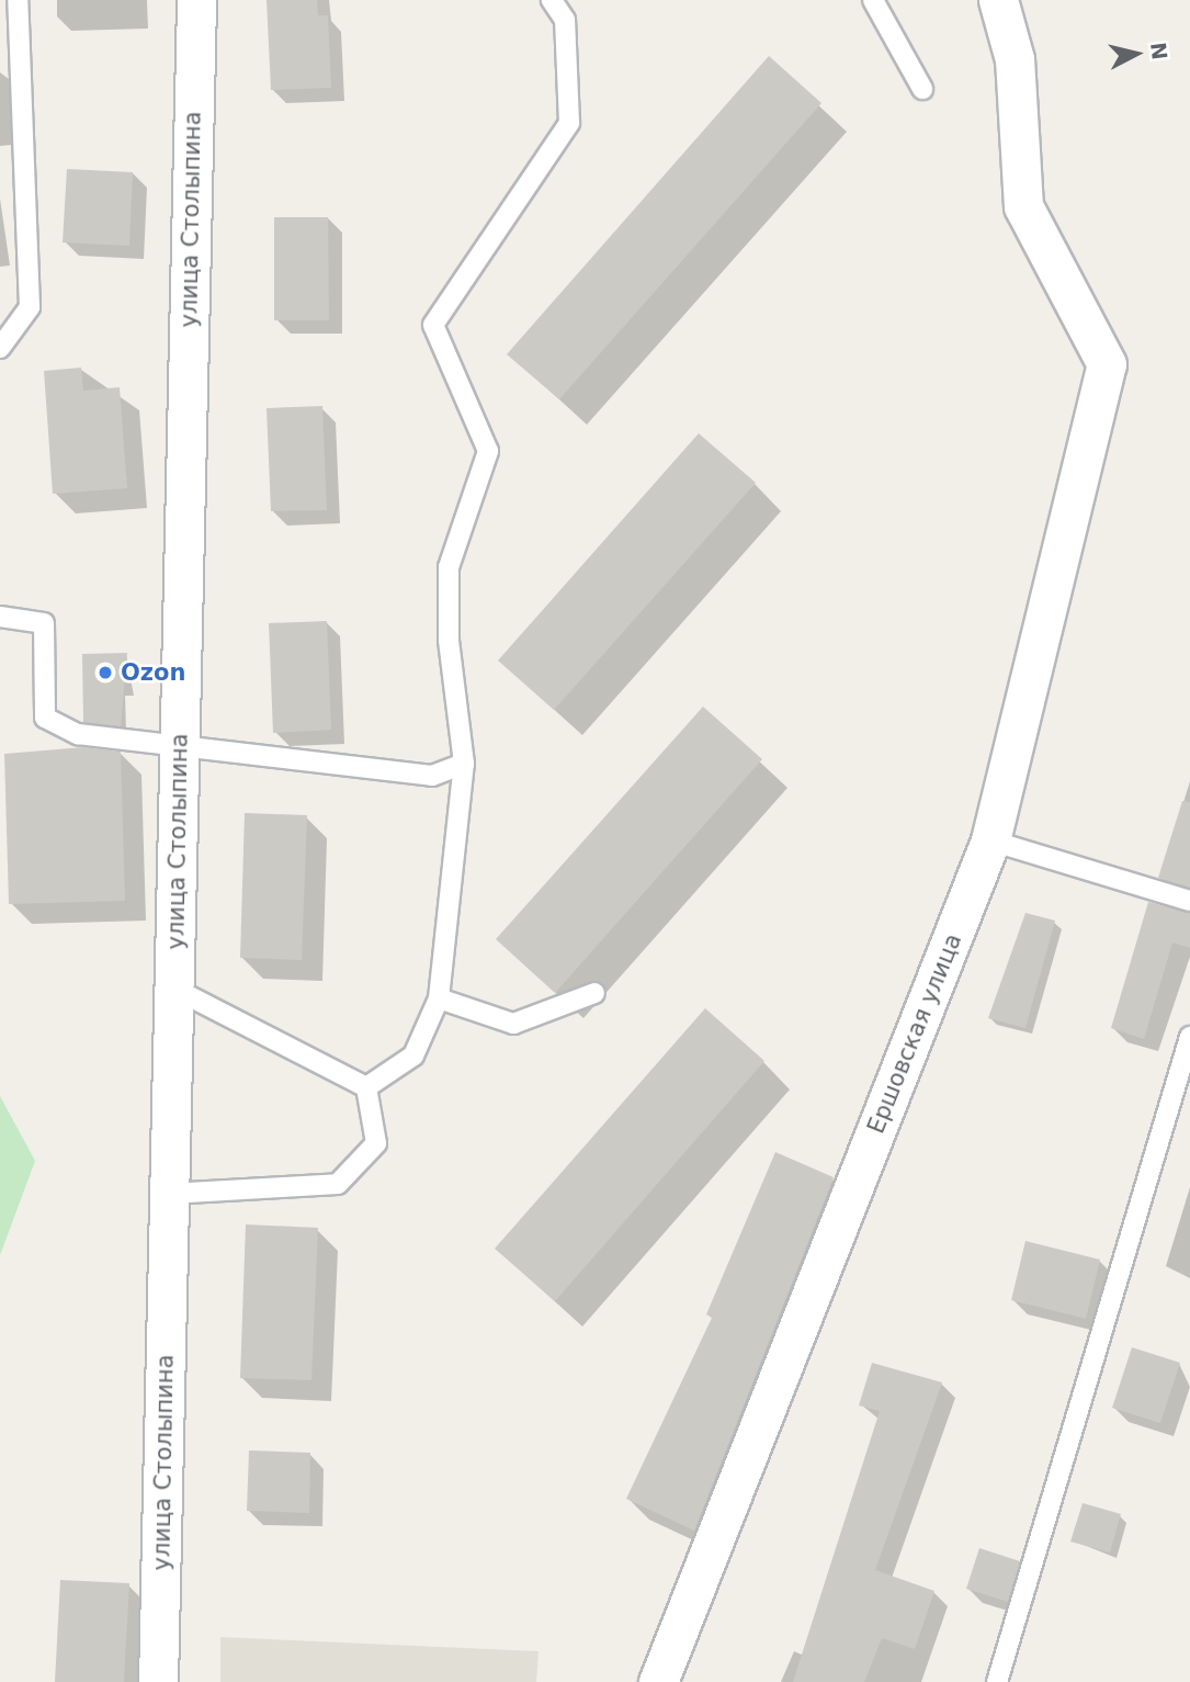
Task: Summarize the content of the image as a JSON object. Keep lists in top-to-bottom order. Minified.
{"streets":{"street":["улица Столыпина","Ершовская улица"]},"places":["Ozon"],"north":"right"}
